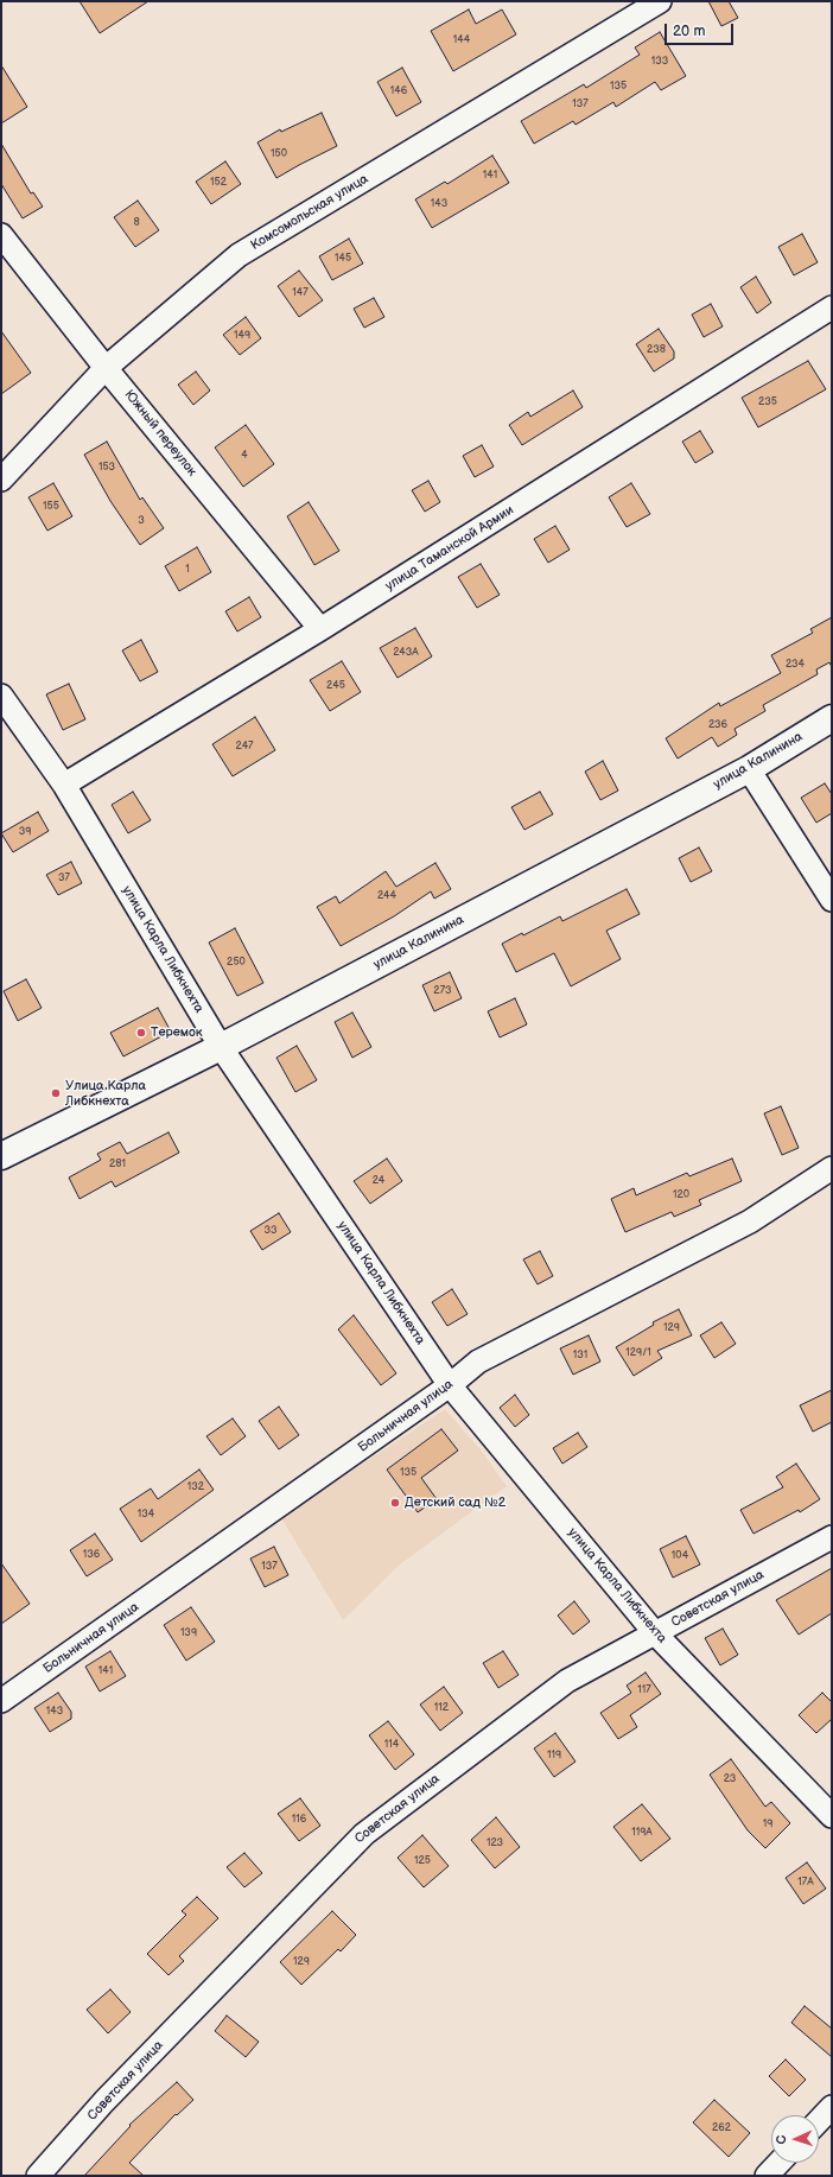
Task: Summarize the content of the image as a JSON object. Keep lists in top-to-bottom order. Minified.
{"streets":{"street":["Комсомольская улица","Южный переулок","улица Таманской Армии","улица Калинина","улица Карла Либкнехта","Больничная улица","Советская улица"]},"crossings":[["Комсомольская улица","Южный переулок"],["Южный переулок","улица Таманской Армии"],["улица Таманской Армии","улица Карла Либкнехта"],["улица Калинина","улица Карла Либкнехта"],["улица Карла Либкнехта","Больничная улица"],["улица Карла Либкнехта","Советская улица"]],"places":["Теремок","Улица Карла Либкнехта","Детский сад №2"],"house_numbers":["144","133","135","146","137","150","141","152","143","8","145","147","149","238","235","4","153","155","3","1","243А","234","245","236","247","39","37","244","250","273","281","24","120","33","129","129/1","131","135","132","134","136","104","137","139","141","117","112","143","114","119","23","116","19","119А","123","125","17А","129","262"],"scale_bar":"20 m","north":"left"}
